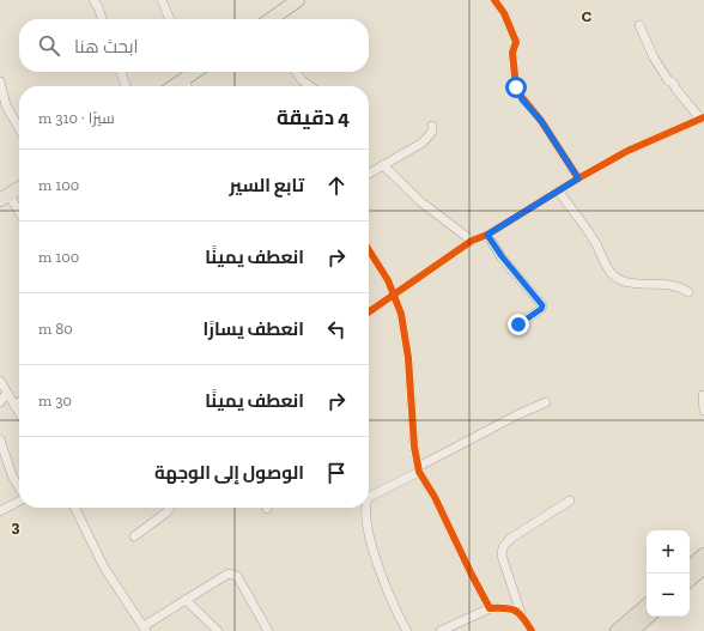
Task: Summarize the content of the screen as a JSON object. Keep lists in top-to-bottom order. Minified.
{"page":{"search":"ابحث هنا","heading":["4 دقيقة","سيرًا · 310 m"],"list":[["تابع السير","100 m"],["انعطف يمينًا","100 m"],["انعطف يسارًا","80 m"],["انعطف يمينًا","30 m"],"الوصول إلى الوجهة"],"map_buttons":["+","−"]},"grid":{"columns":["C"],"rows":["3"]}}
